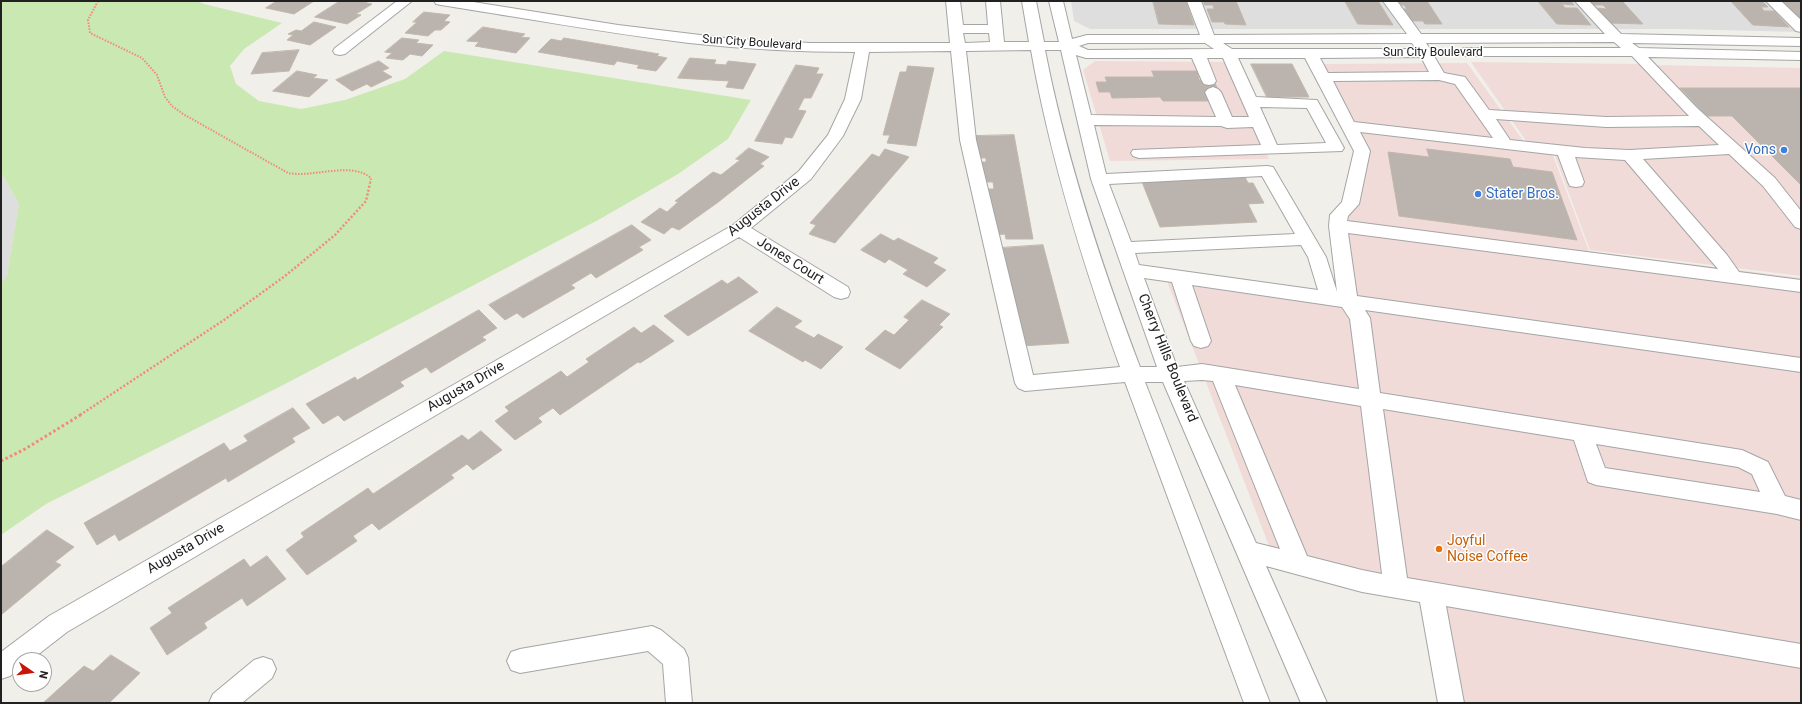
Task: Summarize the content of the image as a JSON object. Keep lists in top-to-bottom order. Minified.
{"streets":{"street":["Sun City Boulevard","Augusta Drive","Jones Court","Cherry Hills Boulevard"]},"crossings":[["Sun City Boulevard","Augusta Drive"],["Sun City Boulevard","Cherry Hills Boulevard"],["Augusta Drive","Jones Court"]],"places":["Vons","Stater Bros.","Joyful Noise Coffee"],"north":"right"}
